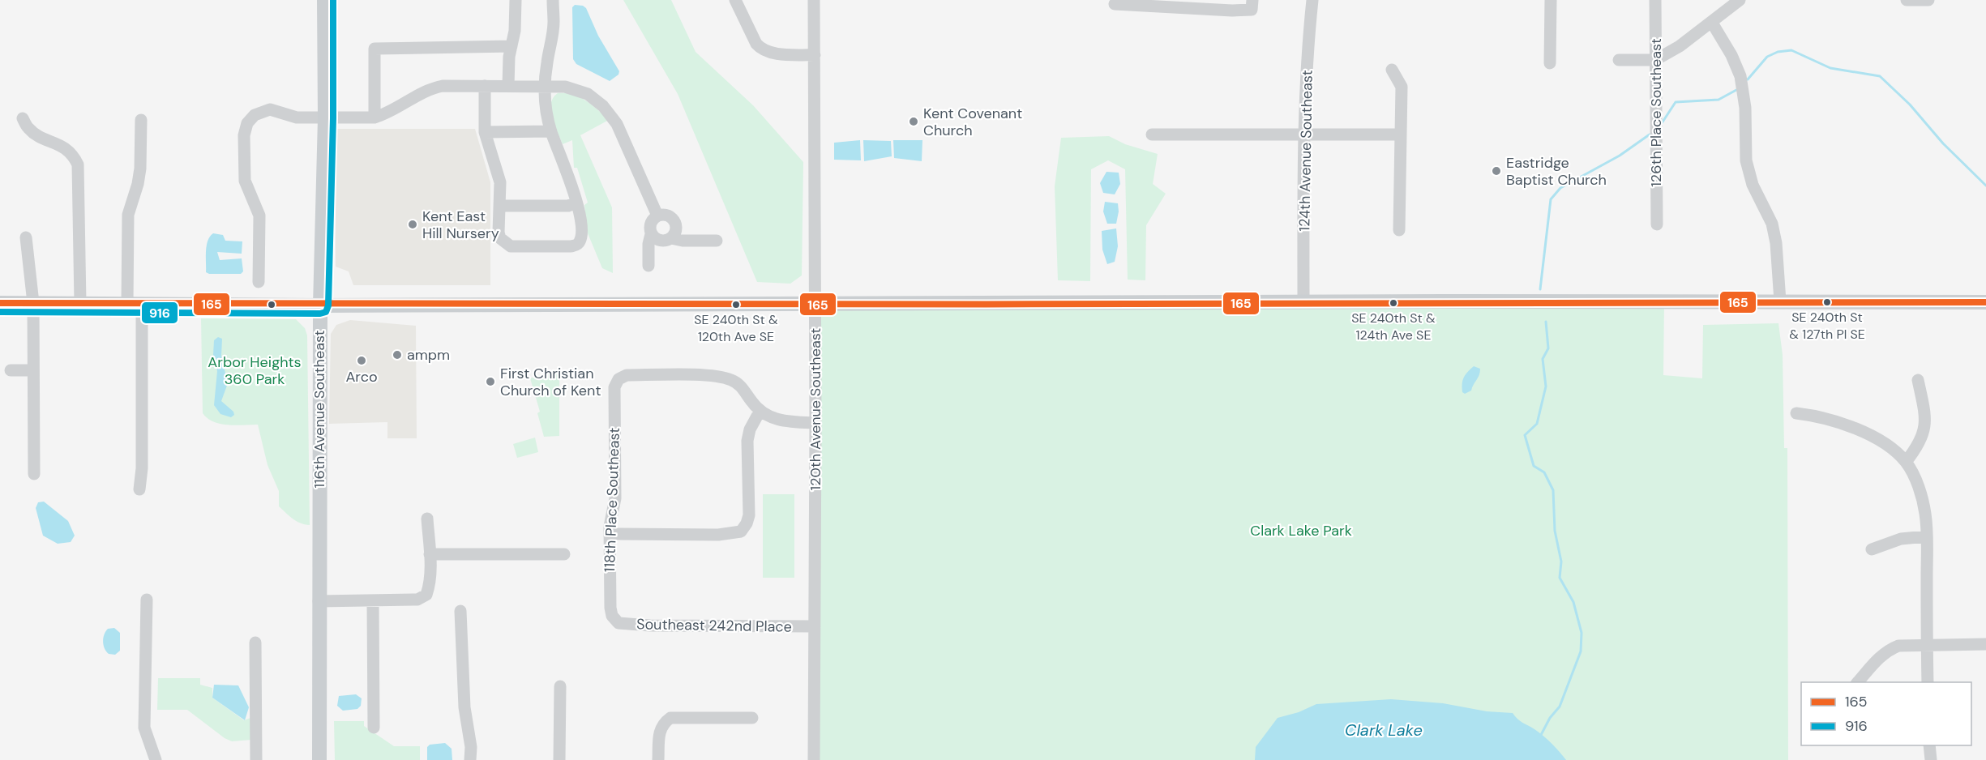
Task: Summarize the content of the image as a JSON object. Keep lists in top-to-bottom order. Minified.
{"streets":{"main road":["116th Avenue Southeast"],"street":["126th Place Southeast","124th Avenue Southeast","120th Avenue Southeast","118th Place Southeast","Southeast 242nd Place"]},"crossings":[["120th Avenue Southeast","Southeast 242nd Place"],["118th Place Southeast","Southeast 242nd Place"]],"water":["Clark Lake"],"parks":["Arbor Heights 360 Park","Clark Lake Park"],"places":["Kent Covenant Church","Eastridge Baptist Church","Kent East Hill Nursery","SE 240th St & 127th Pl SE","SE 240th St & 124th Ave SE","SE 240th St & 120th Ave SE","ampm","Arco","First Christian Church of Kent"],"lines":["transit line 916","transit line 165"],"legend":["165","916"]}
